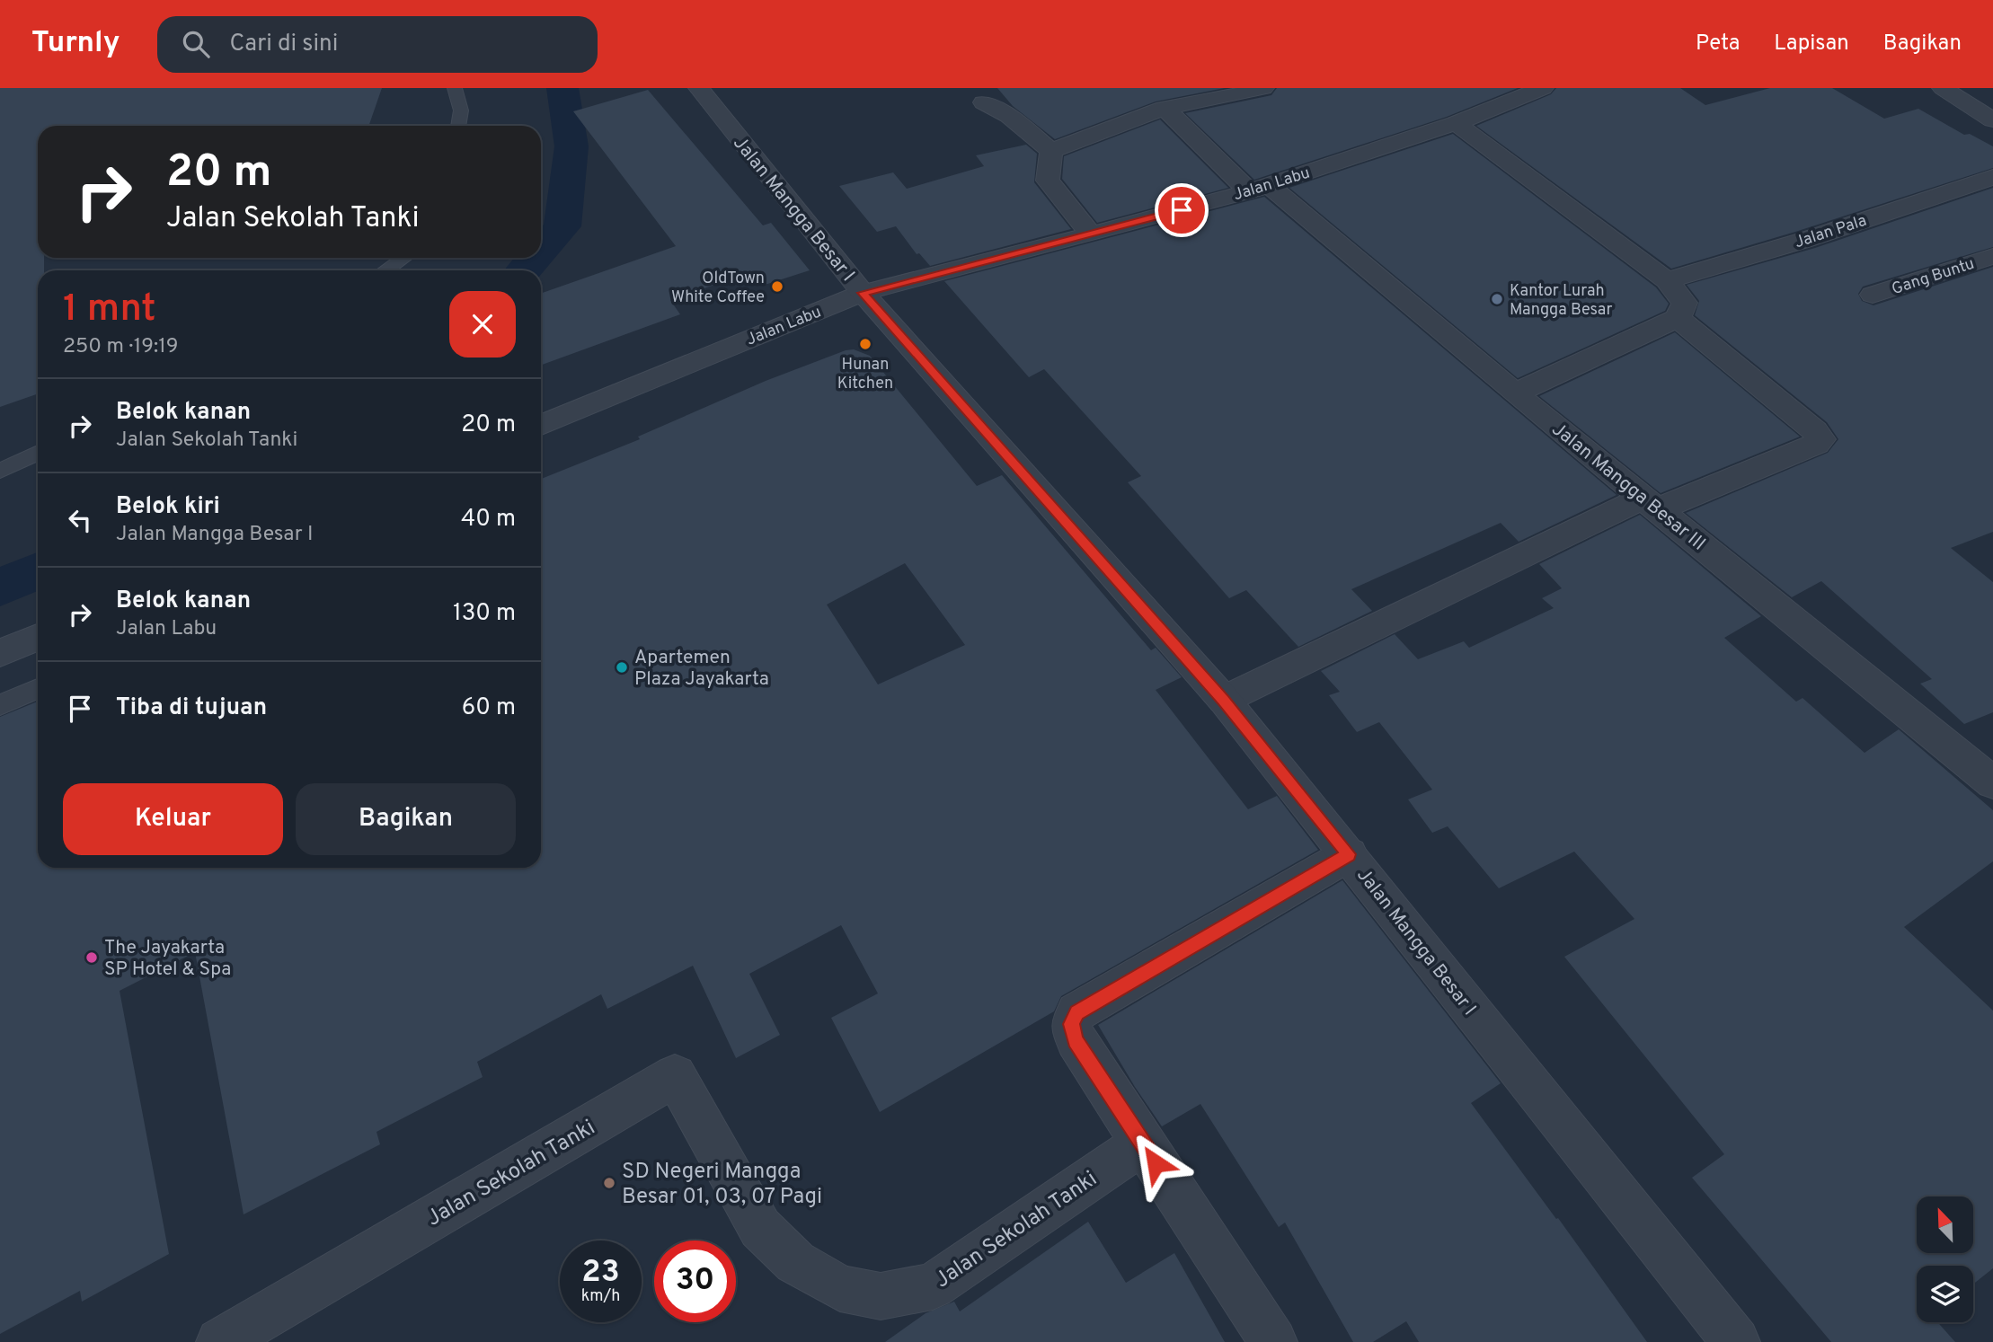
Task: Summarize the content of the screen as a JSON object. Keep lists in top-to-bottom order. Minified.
{"streets":{"street":["Jalan Labu","Jalan Mangga Besar I","Jalan Pala","Gang Buntu","Jalan Mangga Besar III","Jalan Sekolah Tanki"]},"crossings":[["Jalan Labu","Jalan Mangga Besar I"],["Jalan Labu","Jalan Mangga Besar III"]],"places":["OldTown White Coffee","Kantor Lurah Mangga Besar","Hunan Kitchen","Apartemen Plaza Jayakarta","The Jayakarta SP Hotel & Spa","SD Negeri Mangga Besar 01, 03, 07 Pagi"],"north":"top left","page":{"header":"Turnly","search":"Cari di sini","nav":["Peta","Lapisan","Bagikan"],"turn":["20 m","Jalan Sekolah Tanki"],"heading":["1 mnt","250 m · 19:19"],"list":[{"name":"Belok kanan","note":"Jalan Sekolah Tanki","value":"20 m"},{"name":"Belok kiri","note":"Jalan Mangga Besar I","value":"40 m"},{"name":"Belok kanan","note":"Jalan Labu","value":"130 m"},{"name":"Tiba di tujuan","value":"60 m"}],"buttons":["Keluar","Bagikan"],"speed":"23 km/h","limit":"30"}}
